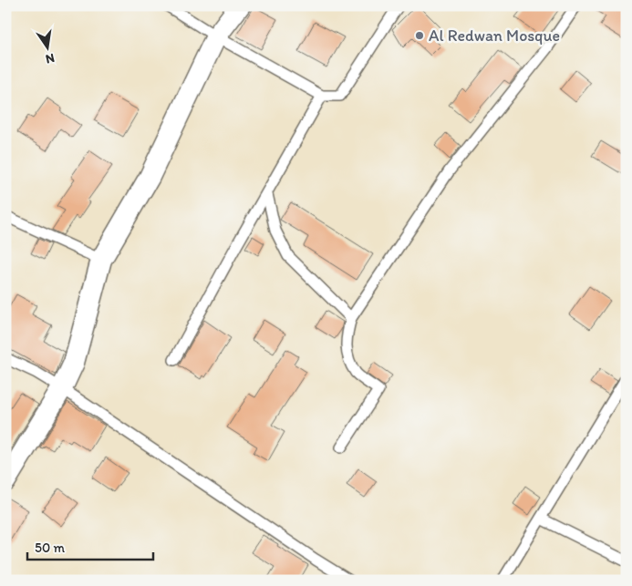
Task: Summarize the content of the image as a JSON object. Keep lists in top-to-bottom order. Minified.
{"places":["Al Redwan Mosque"],"scale_bar":"50 m","north":"bottom"}
